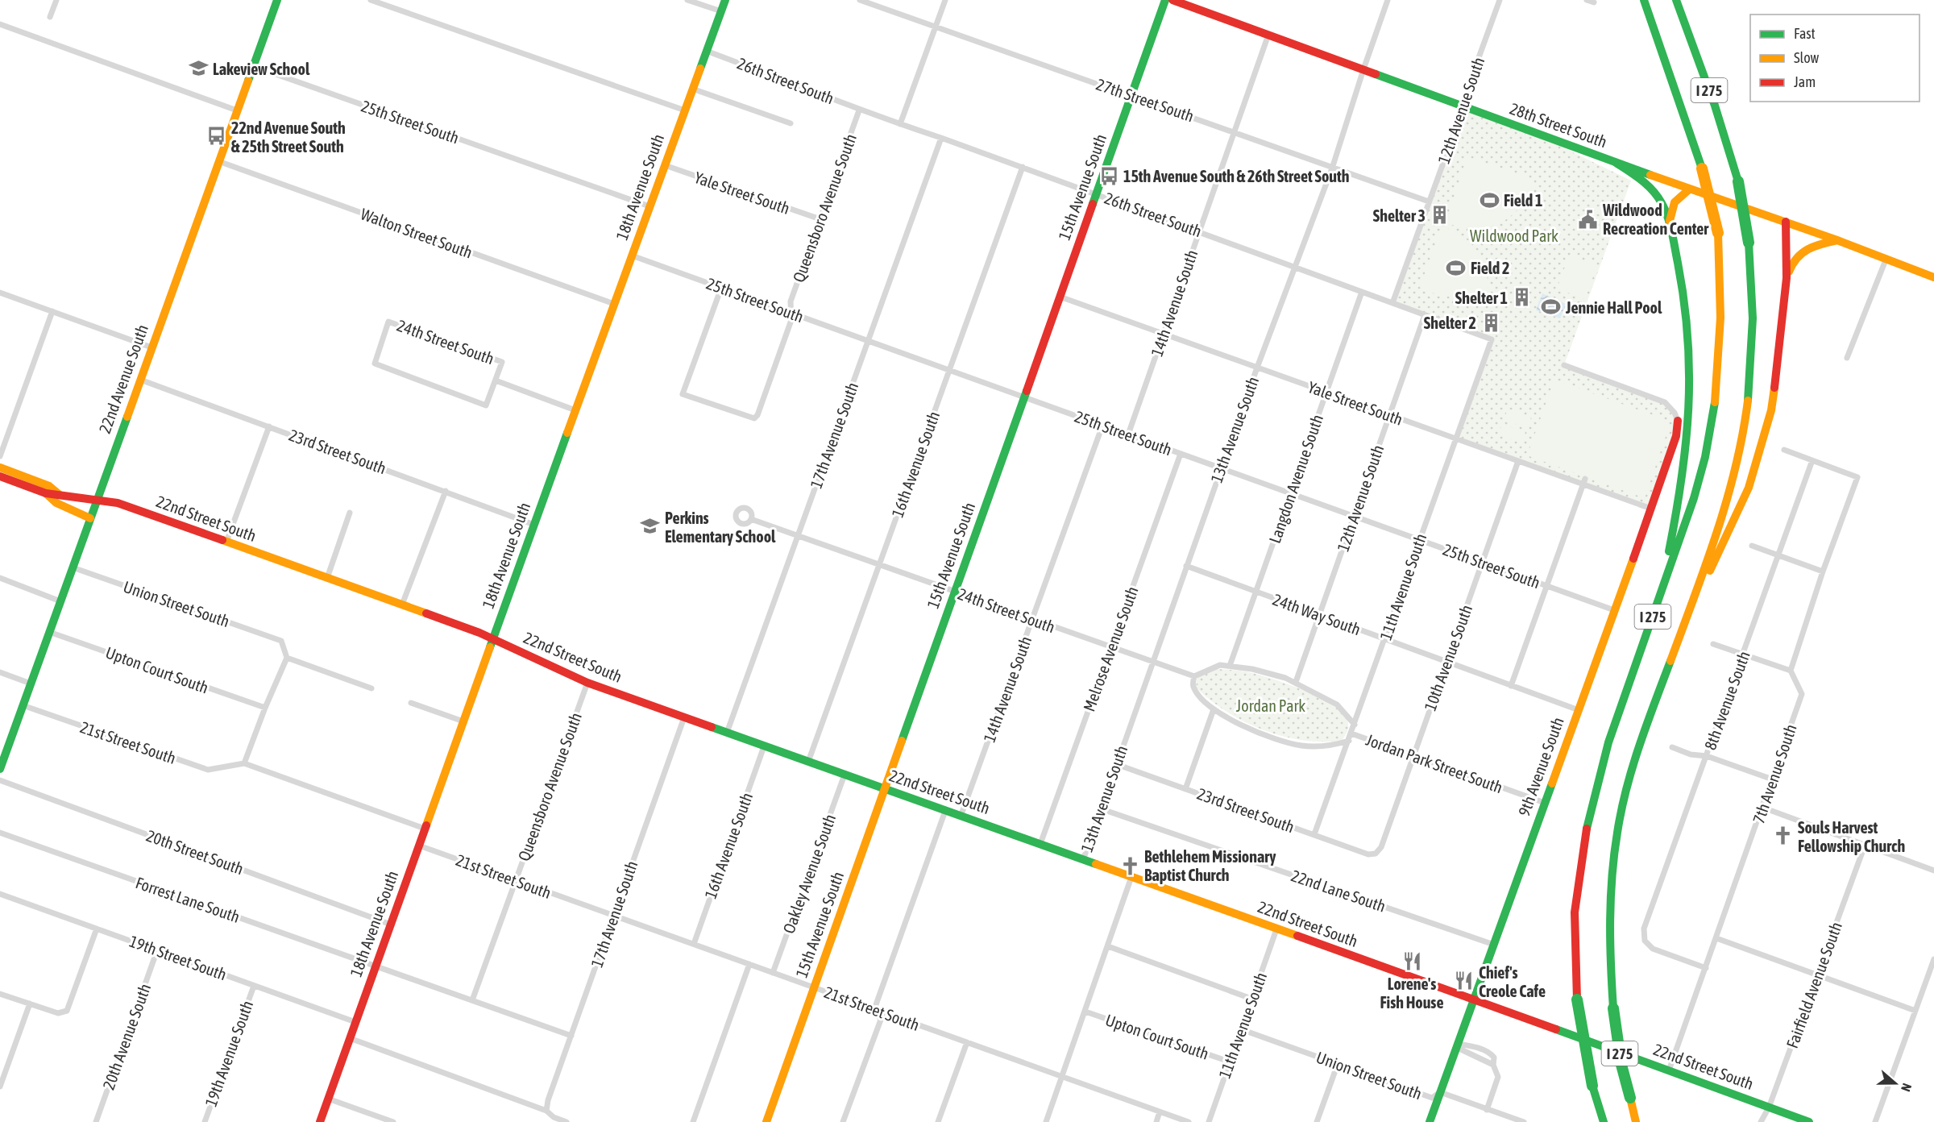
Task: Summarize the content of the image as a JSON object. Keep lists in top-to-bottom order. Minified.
{"streets":{"main road":["I 275","28th Street South","18th Avenue South","15th Avenue South","22nd Avenue South","22nd Street South","9th Avenue South"],"street":["26th Street South","27th Street South","12th Avenue South","25th Street South","Yale Street South","Queensboro Avenue South","Walton Street South","14th Avenue South","24th Street South","13th Avenue South","17th Avenue South","23rd Street South","16th Avenue South","Langdon Avenue South","11th Avenue South","Union Street South","24th Way South","Melrose Avenue South","10th Avenue South","Upton Court South","8th Avenue South","21st Street South","Jordan Park Street South","7th Avenue South","20th Street South","Oakley Avenue South","22nd Lane South","Forrest Lane South","19th Street South","Fairfield Avenue South","20th Avenue South","19th Avenue South"]},"crossings":[["26th Street South","12th Avenue South"],["26th Street South","18th Avenue South"],["26th Street South","15th Avenue South"],["26th Street South","Queensboro Avenue South"],["26th Street South","14th Avenue South"],["26th Street South","13th Avenue South"],["26th Street South","17th Avenue South"],["26th Street South","16th Avenue South"],["26th Street South","Langdon Avenue South"],["26th Street South","11th Avenue South"],["27th Street South","12th Avenue South"],["27th Street South","15th Avenue South"],["27th Street South","14th Avenue South"],["27th Street South","13th Avenue South"],["12th Avenue South","25th Street South"],["12th Avenue South","28th Street South"],["12th Avenue South","Yale Street South"],["12th Avenue South","24th Way South"],["12th Avenue South","Jordan Park Street South"],["25th Street South","18th Avenue South"],["25th Street South","15th Avenue South"],["25th Street South","Queensboro Avenue South"],["25th Street South","14th Avenue South"],["25th Street South","22nd Avenue South"],["25th Street South","13th Avenue South"],["25th Street South","17th Avenue South"],["25th Street South","16th Avenue South"],["25th Street South","Langdon Avenue South"],["25th Street South","11th Avenue South"],["25th Street South","Melrose Avenue South"],["25th Street South","10th Avenue South"],["25th Street South","9th Avenue South"],["28th Street South","14th Avenue South"],["28th Street South","13th Avenue South"],["18th Avenue South","Yale Street South"],["18th Avenue South","Walton Street South"],["18th Avenue South","24th Street South"],["18th Avenue South","23rd Street South"],["18th Avenue South","22nd Street South"],["18th Avenue South","21st Street South"],["18th Avenue South","20th Street South"],["18th Avenue South","Forrest Lane South"],["18th Avenue South","19th Street South"],["15th Avenue South","Yale Street South"],["15th Avenue South","24th Street South"],["15th Avenue South","22nd Street South"],["15th Avenue South","21st Street South"],["Yale Street South","Queensboro Avenue South"],["Yale Street South","14th Avenue South"],["Yale Street South","13th Avenue South"],["Yale Street South","Langdon Avenue South"],["Yale Street South","11th Avenue South"],["Yale Street South","10th Avenue South"],["Yale Street South","9th Avenue South"],["Queensboro Avenue South","22nd Street South"],["Queensboro Avenue South","21st Street South"],["Walton Street South","22nd Avenue South"],["14th Avenue South","24th Street South"],["14th Avenue South","22nd Street South"],["24th Street South","13th Avenue South"],["24th Street South","17th Avenue South"],["24th Street South","16th Avenue South"],["24th Street South","Melrose Avenue South"],["22nd Avenue South","23rd Street South"],["22nd Avenue South","22nd Street South"],["22nd Avenue South","Union Street South"],["22nd Avenue South","Upton Court South"],["22nd Avenue South","21st Street South"],["13th Avenue South","23rd Street South"],["13th Avenue South","22nd Street South"],["13th Avenue South","24th Way South"],["13th Avenue South","22nd Lane South"],["17th Avenue South","22nd Street South"],["17th Avenue South","21st Street South"],["23rd Street South","11th Avenue South"],["23rd Street South","10th Avenue South"],["16th Avenue South","22nd Street South"],["16th Avenue South","21st Street South"],["Langdon Avenue South","24th Way South"],["Langdon Avenue South","Jordan Park Street South"],["22nd Street South","11th Avenue South"],["22nd Street South","Melrose Avenue South"],["22nd Street South","9th Avenue South"],["22nd Street South","7th Avenue South"],["22nd Street South","Oakley Avenue South"],["22nd Street South","Fairfield Avenue South"],["11th Avenue South","Union Street South"],["11th Avenue South","24th Way South"],["11th Avenue South","Upton Court South"],["11th Avenue South","Jordan Park Street South"],["Union Street South","9th Avenue South"],["24th Way South","10th Avenue South"],["10th Avenue South","Jordan Park Street South"],["8th Avenue South","7th Avenue South"],["21st Street South","Oakley Avenue South"],["Jordan Park Street South","9th Avenue South"],["9th Avenue South","22nd Lane South"],["19th Street South","20th Avenue South"],["19th Street South","19th Avenue South"]],"parks":["Wildwood Park","Jordan Park"],"places":{"school or university":["Lakeview School","Perkins Elementary School"],"bus stop":["22nd Avenue South & 25th Street South","15th Avenue South & 26th Street South"],"sports":["Field 1","Field 2","Jennie Hall Pool"],"building":["Shelter 3","Shelter 1","Shelter 2"],"public building":["Wildwood Recreation Center"],"church":["Souls Harvest Fellowship Church","Bethlehem Missionary Baptist Church"],"restaurant":["Lorene's Fish House","Chief's Creole Cafe"]},"legend":["Fast","Slow","Jam"],"north":"right"}
